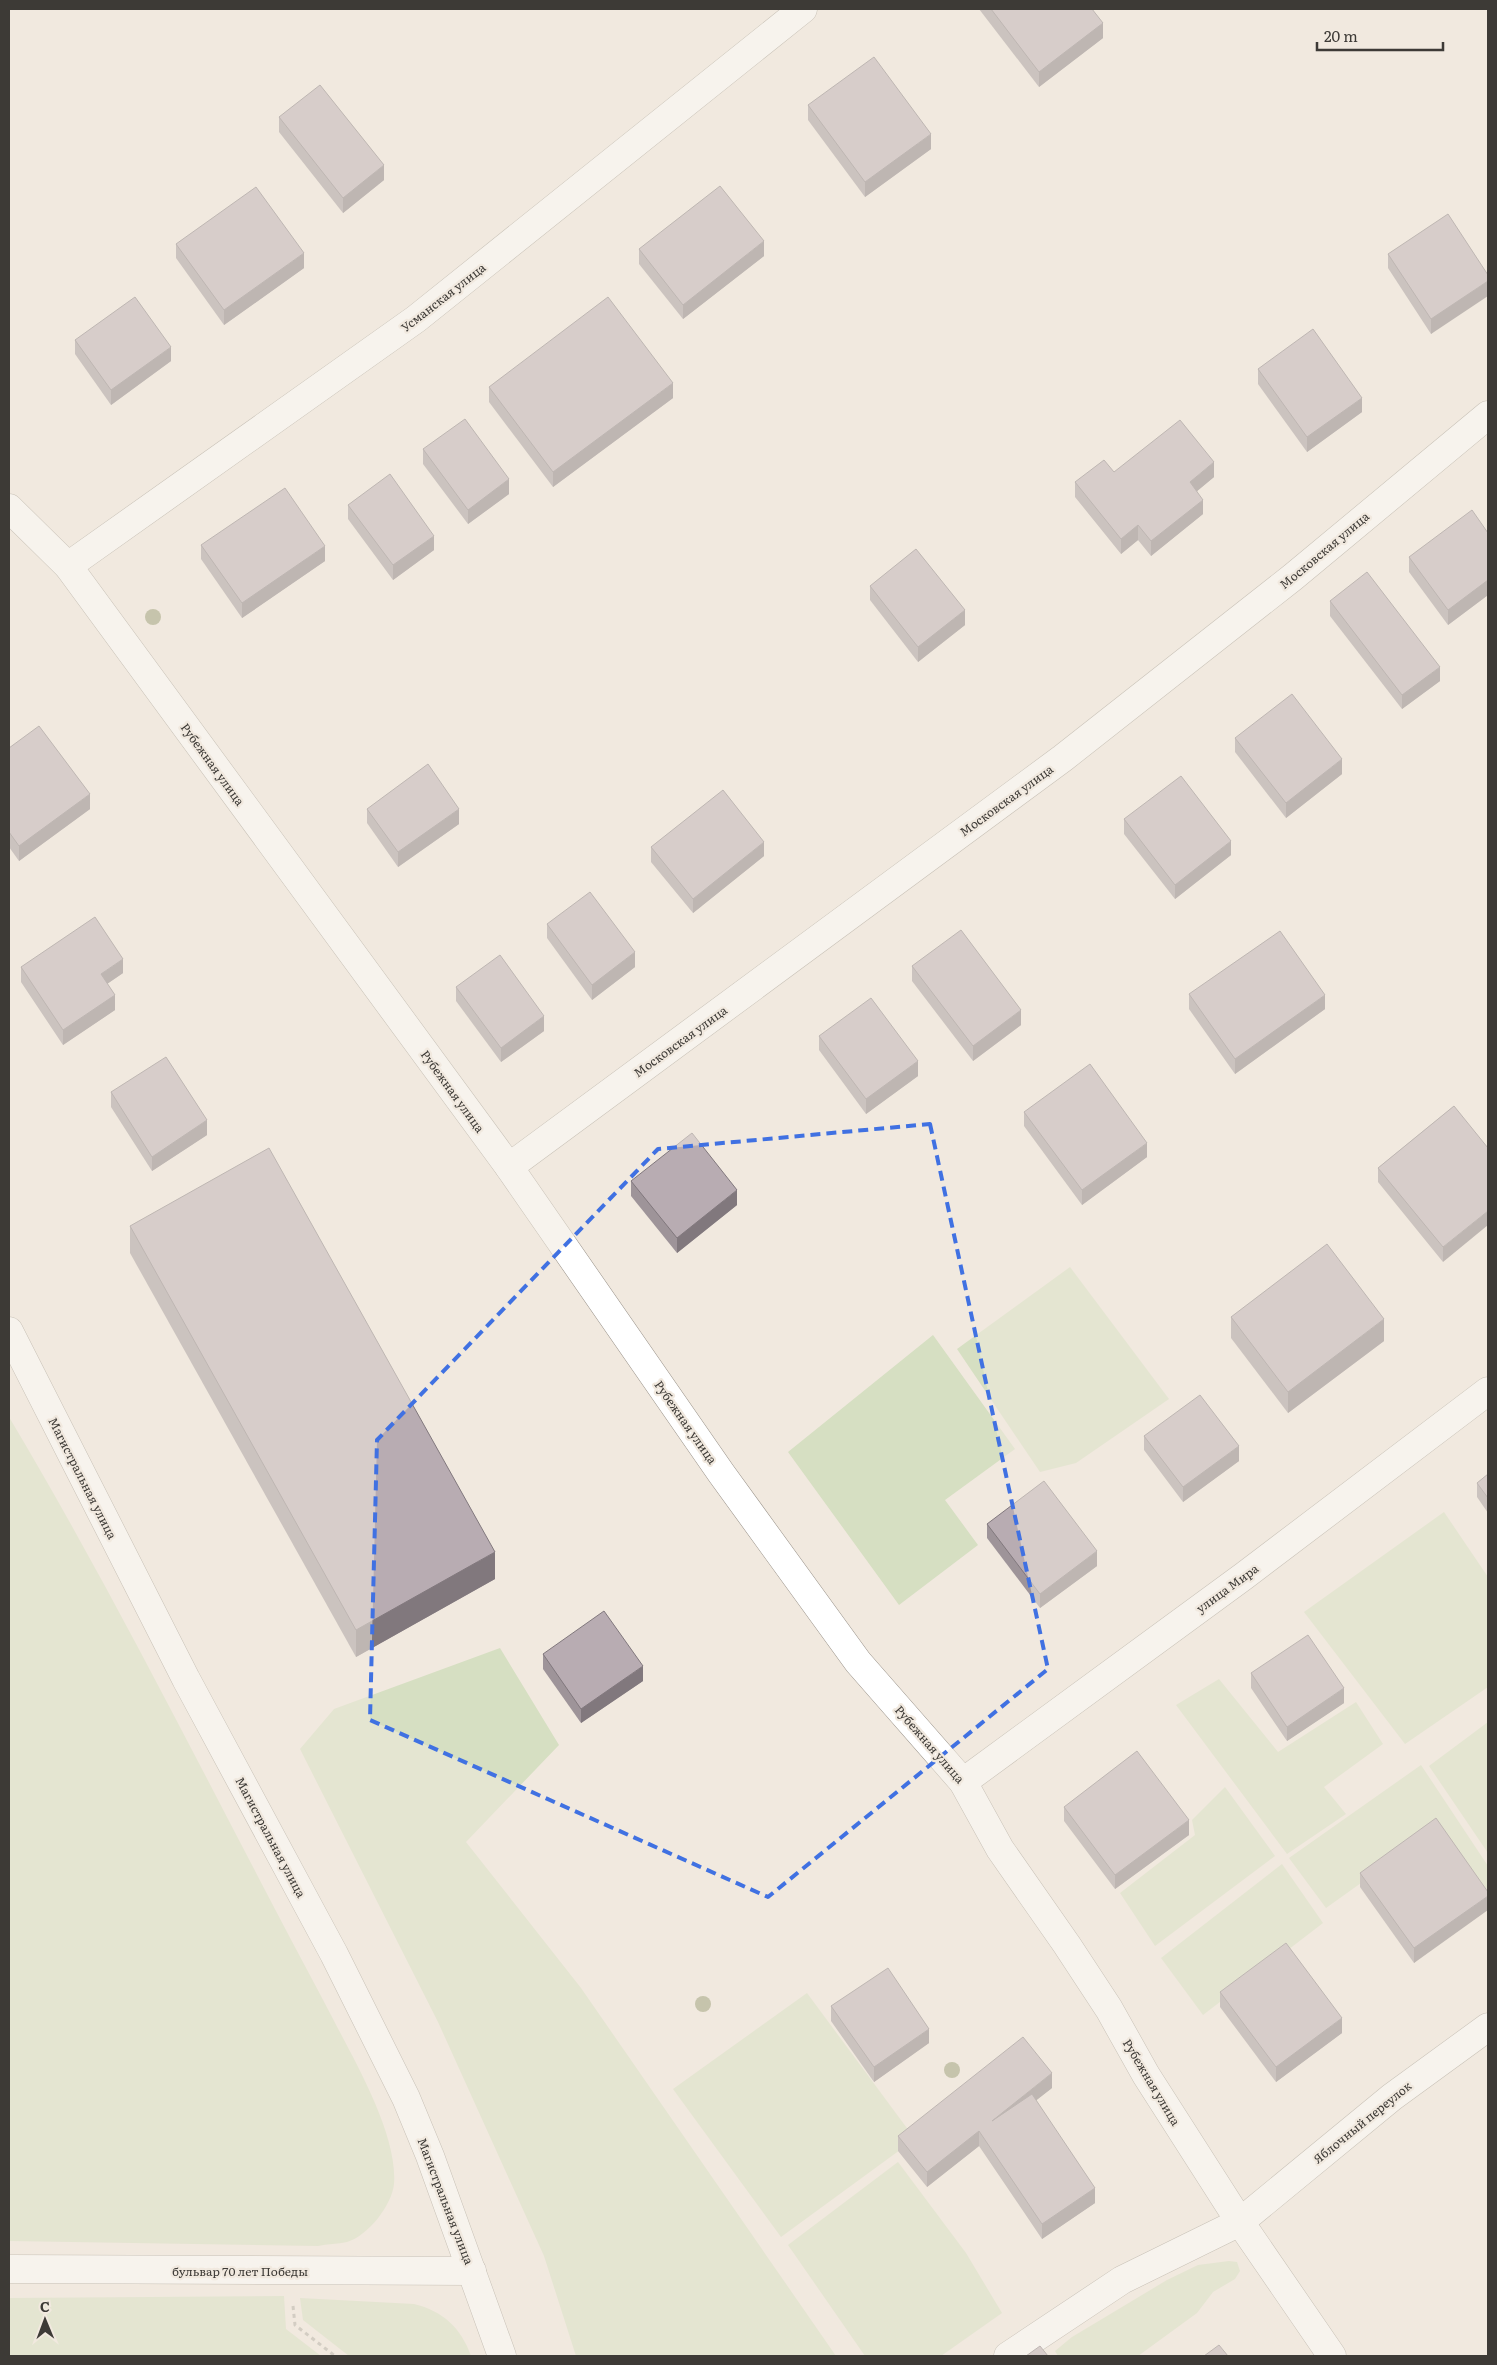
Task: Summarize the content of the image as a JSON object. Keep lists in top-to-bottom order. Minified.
{"streets":{"street":["Усманская улица","Московская улица","Рубежная улица","Магистральная улица","улица Мира","Яблочный переулок","бульвар 70 лет Победы"]},"crossings":[["Усманская улица","Рубежная улица"],["Московская улица","Рубежная улица"],["Рубежная улица","улица Мира"],["Рубежная улица","Яблочный переулок"],["Магистральная улица","бульвар 70 лет Победы"]],"scale_bar":"20 m","north":"top"}
